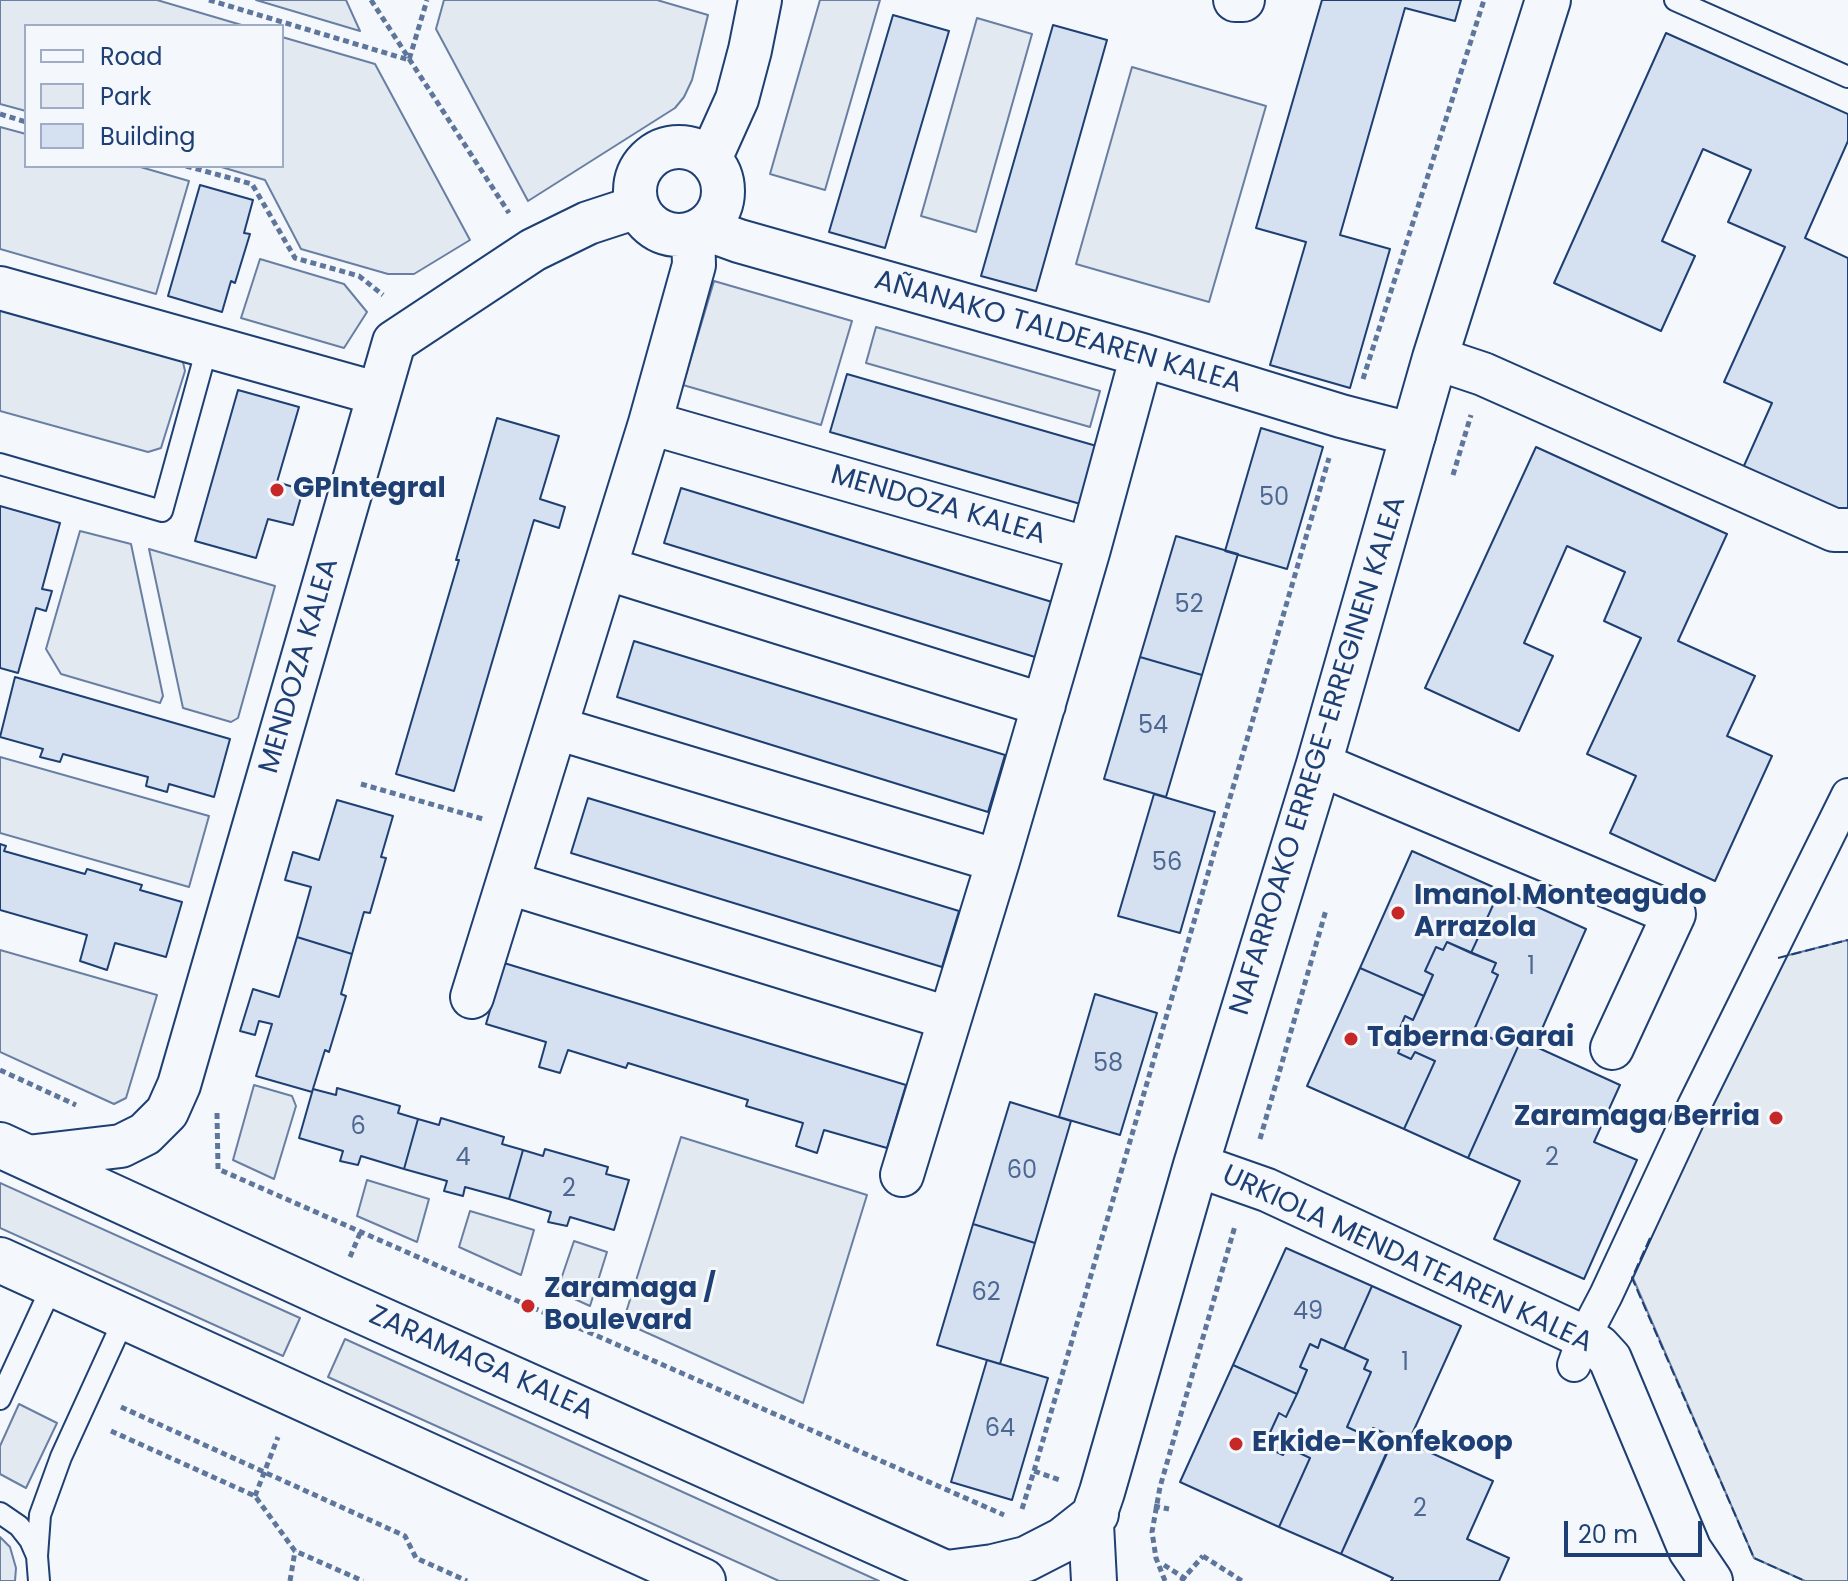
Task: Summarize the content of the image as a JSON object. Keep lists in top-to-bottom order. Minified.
{"streets":{"street":["AÑANAKO TALDEAREN KALEA","MENDOZA KALEA","NAFARROAKO ERREGE-ERREGINEN KALEA","URKIOLA MENDATEAREN KALEA","ZARAMAGA KALEA"]},"crossings":[["AÑANAKO TALDEAREN KALEA","MENDOZA KALEA"],["AÑANAKO TALDEAREN KALEA","NAFARROAKO ERREGE-ERREGINEN KALEA"],["MENDOZA KALEA","ZARAMAGA KALEA"],["NAFARROAKO ERREGE-ERREGINEN KALEA","URKIOLA MENDATEAREN KALEA"]],"places":["GPIntegral","Imanol Monteagudo Arrazola","Taberna Garai","Zaramaga Berria","Zaramaga / Boulevard","Erkide-Konfekoop"],"house_numbers":["50","52","54","56","1","58","6","4","2","60","2","62","49","1","64","2"],"legend":["Road","Park","Building"],"scale_bar":"20 m"}
